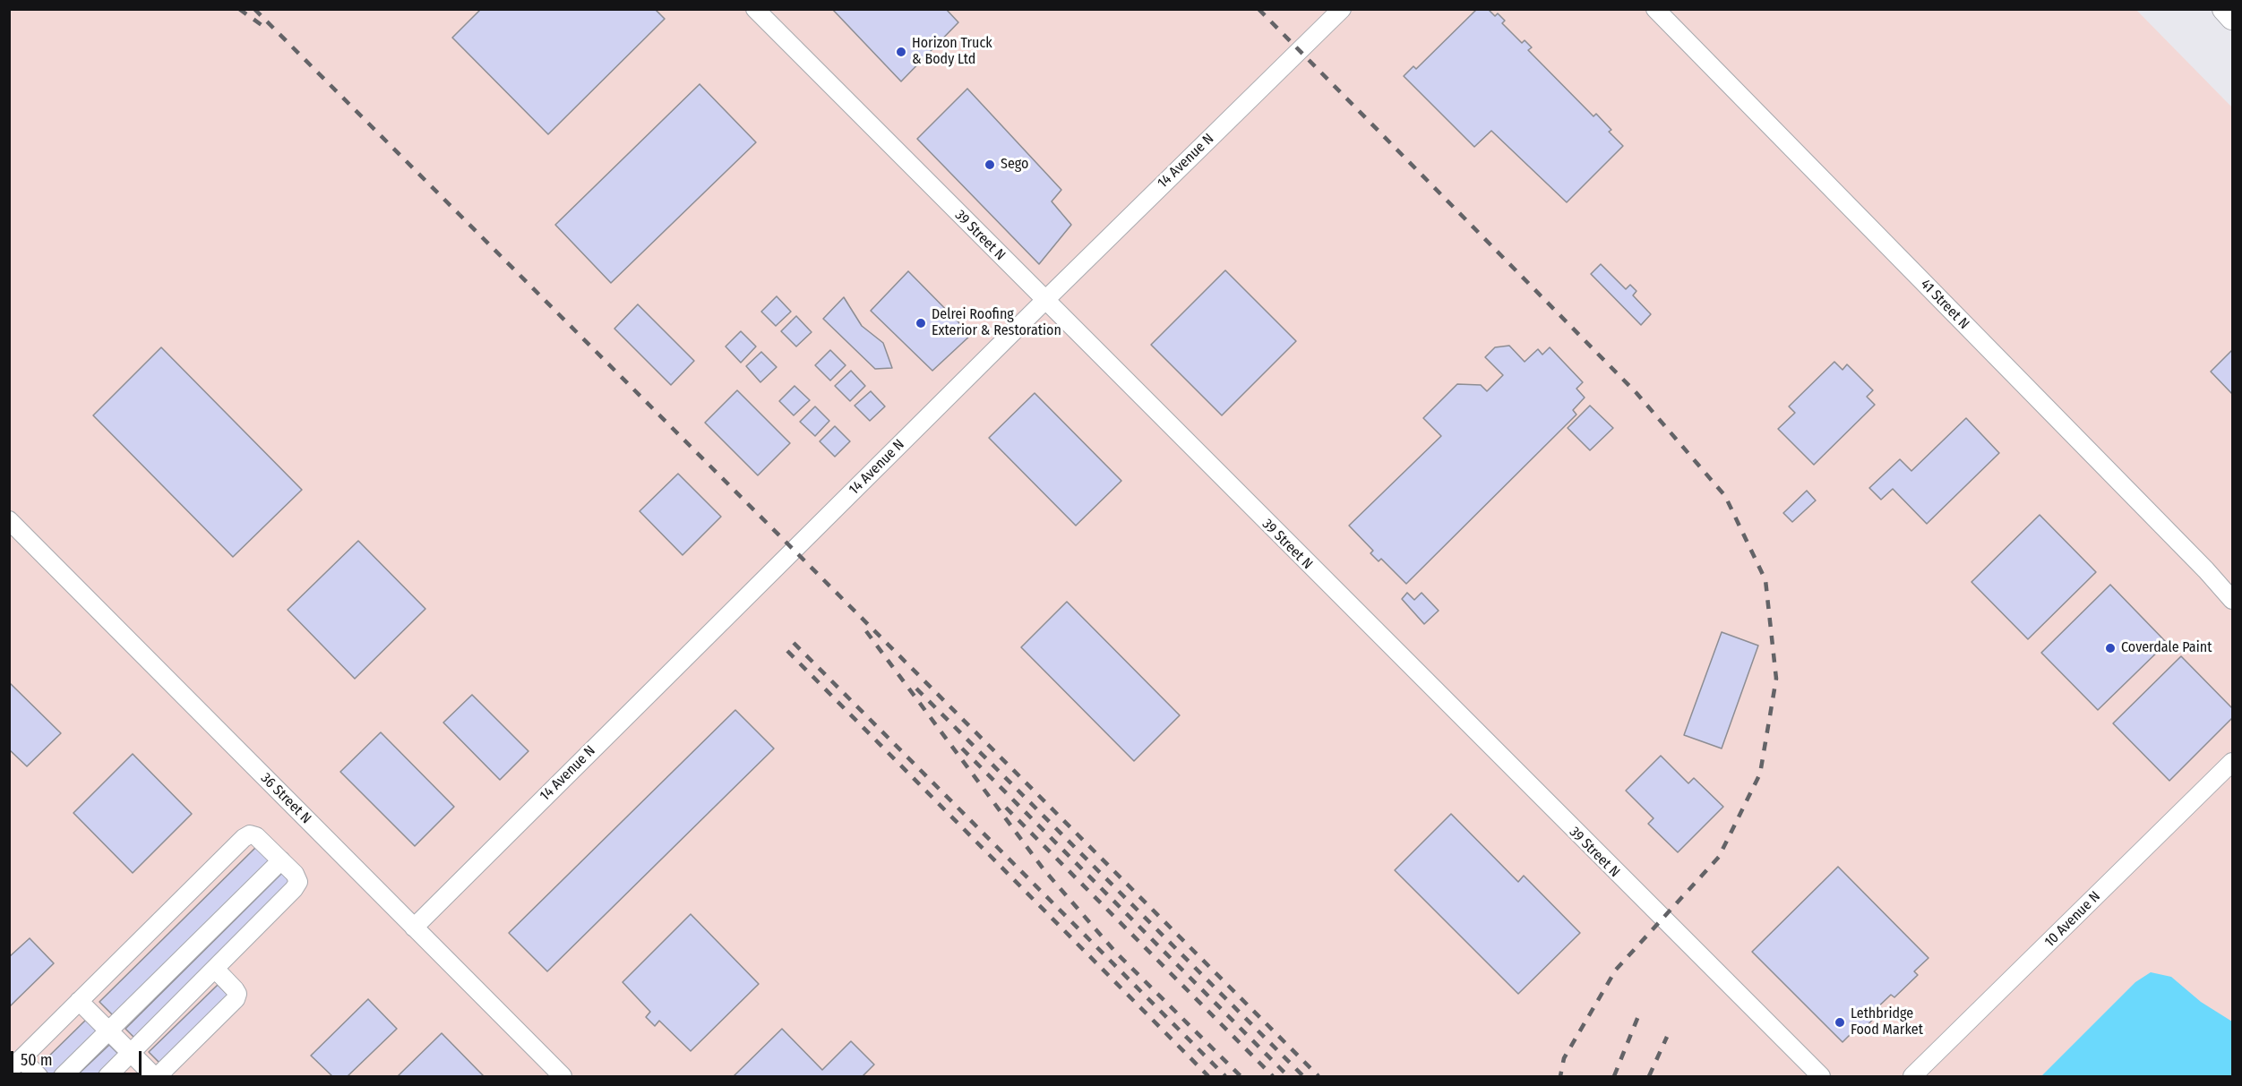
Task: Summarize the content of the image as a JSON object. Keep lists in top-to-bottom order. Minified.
{"streets":{"street":["14 Avenue N","39 Street N","41 Street N","36 Street N","10 Avenue N"]},"crossings":[["14 Avenue N","39 Street N"],["14 Avenue N","36 Street N"]],"places":["Horizon Truck & Body Ltd","Sego","Delrei Roofing Exterior & Restoration","Coverdale Paint","Lethbridge Food Market"],"scale_bar":"50 m"}
